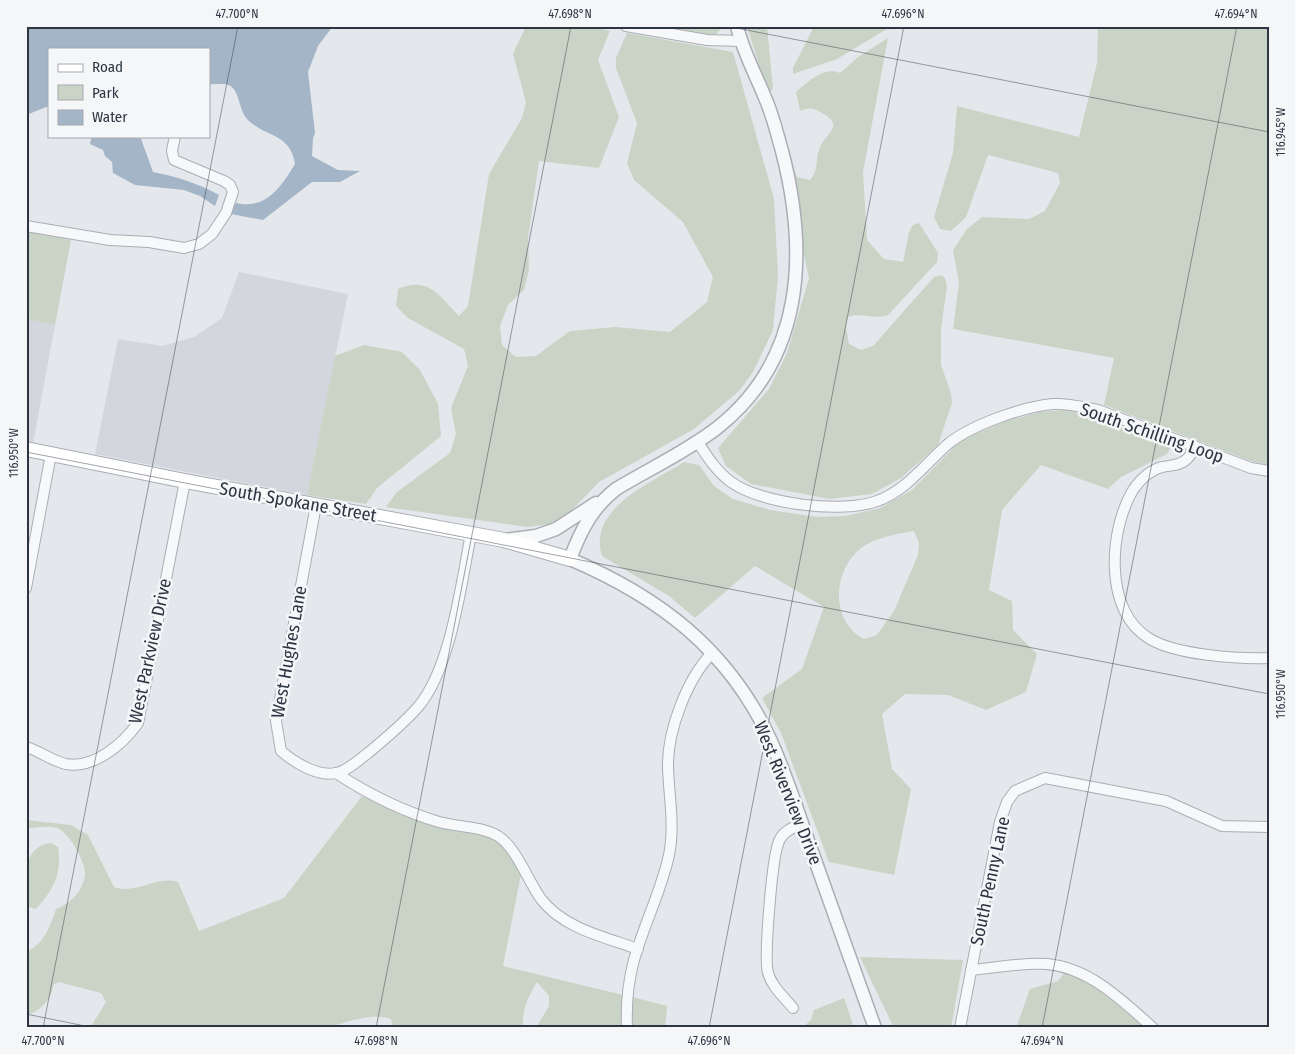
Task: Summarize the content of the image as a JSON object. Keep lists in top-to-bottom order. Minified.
{"streets":{"main road":["South Spokane Street"],"street":["South Schilling Loop","West Parkview Drive","West Hughes Lane","West Riverview Drive","South Penny Lane"]},"crossings":[["South Spokane Street","West Parkview Drive"],["South Spokane Street","West Hughes Lane"],["South Spokane Street","West Riverview Drive"]],"legend":["Road","Park","Water"],"coordinates":["47.700°N","47.698°N","47.696°N","47.694°N","116.945°W","116.950°W"]}
